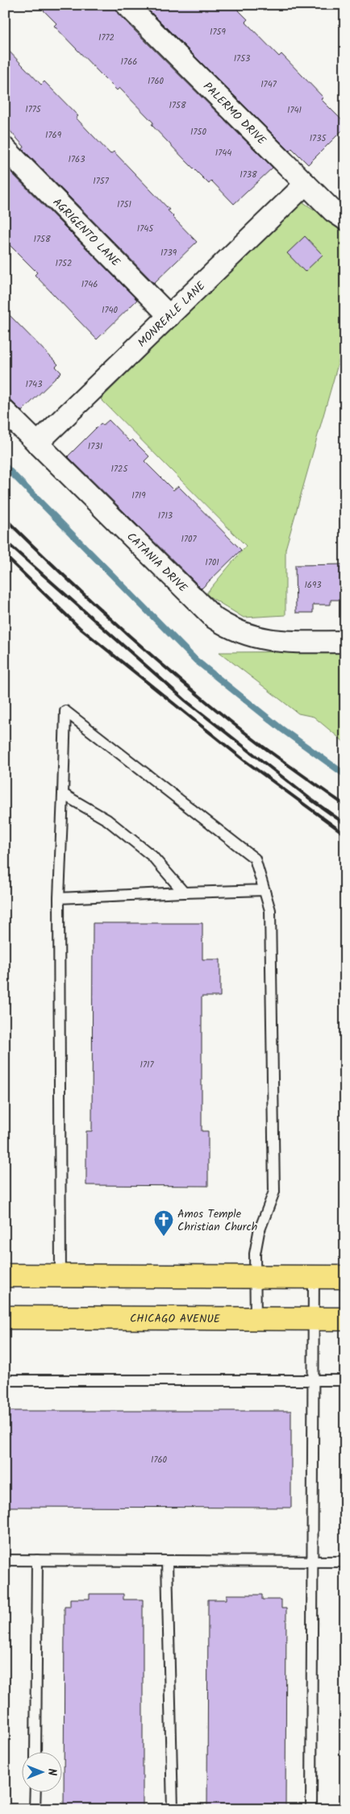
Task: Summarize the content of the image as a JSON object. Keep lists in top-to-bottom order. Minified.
{"streets":{"main road":["CHICAGO AVENUE"],"street":["PALERMO DRIVE","AGRIGENTO LANE","MONREALE LANE","CATANIA DRIVE"]},"crossings":[["PALERMO DRIVE","MONREALE LANE"],["AGRIGENTO LANE","MONREALE LANE"],["MONREALE LANE","CATANIA DRIVE"]],"places":{"church":["Amos Temple Christian Church"]},"house_numbers":["1759","1772","1753","1766","1760","1747","1758","1775","1741","1750","1769","1735","1744","1763","1738","1757","1751","1745","1758","1739","1752","1746","1740","1743","1731","1725","1719","1713","1707","1701","1693","1717","1760"],"north":"right"}
